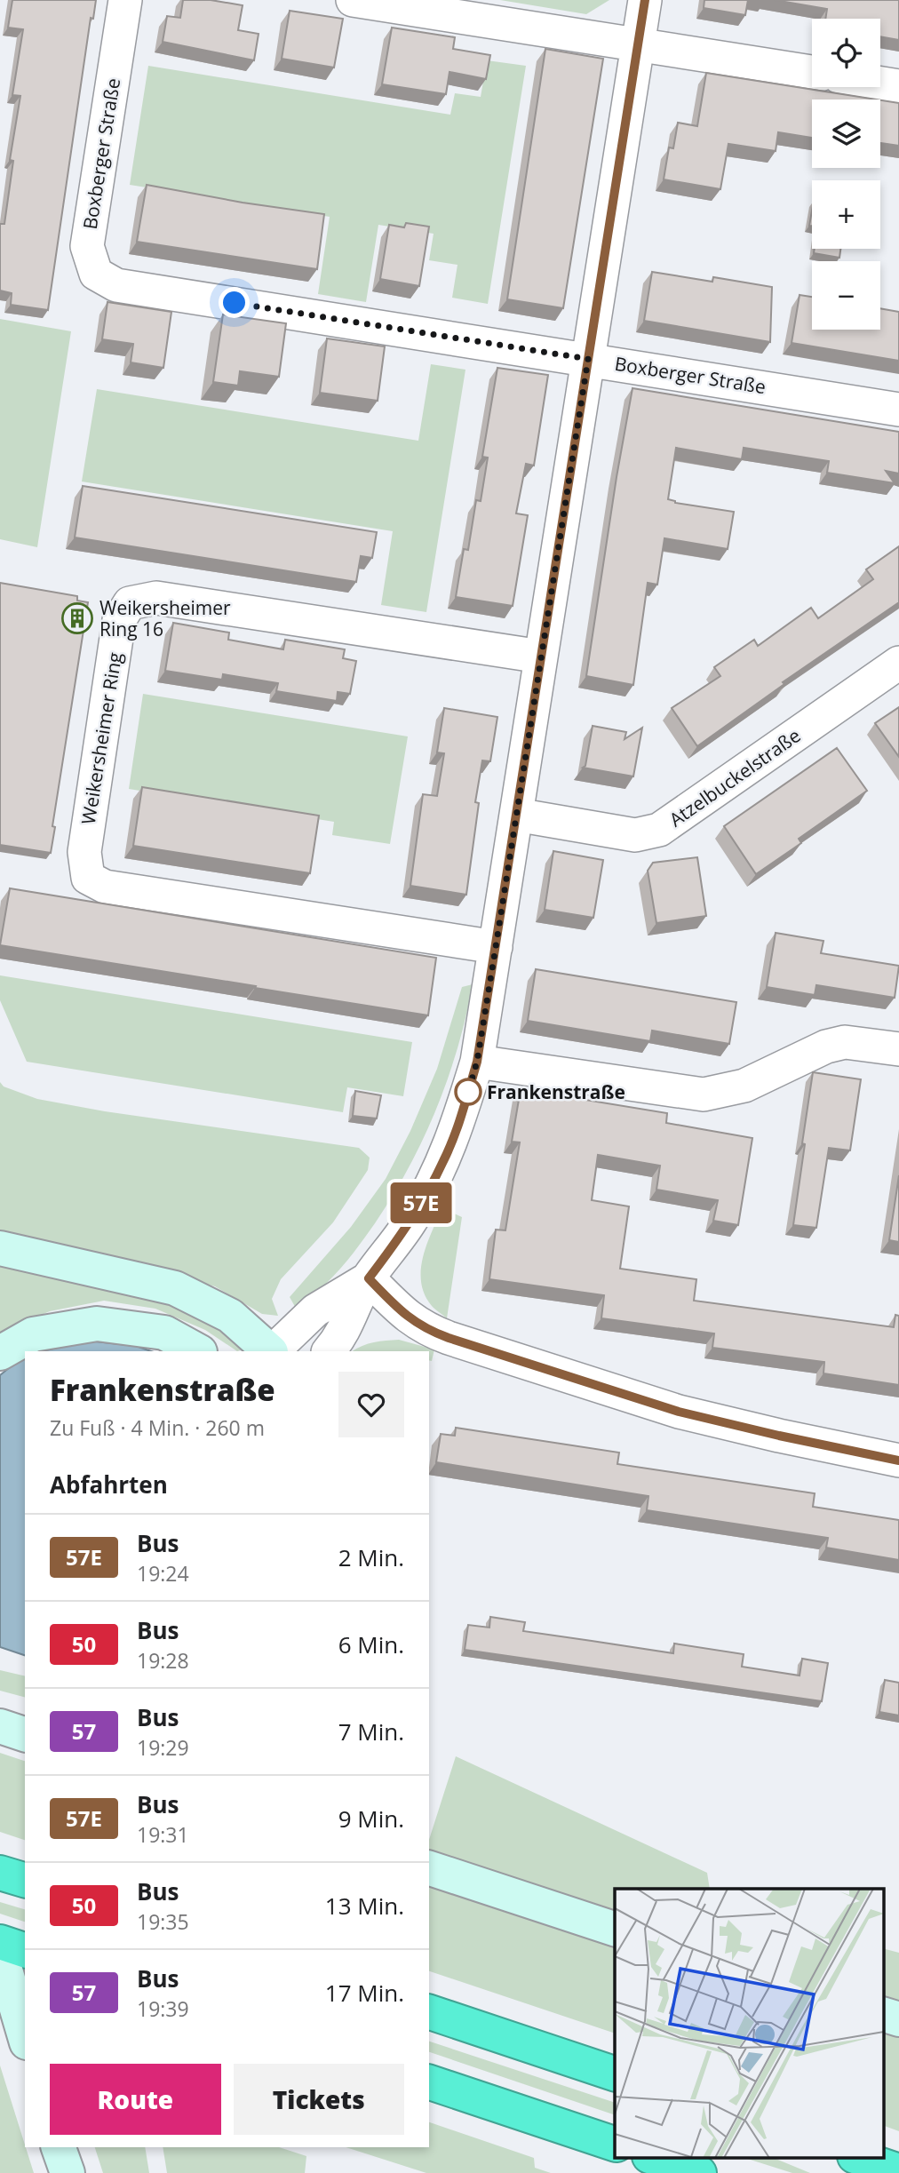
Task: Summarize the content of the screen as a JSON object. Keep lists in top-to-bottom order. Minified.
{"streets":{"street":["Boxberger Straße","Weikersheimer Ring","Atzelbuckelstraße"]},"places":{"building":["Weikersheimer Ring 16"],"other":["Frankenstraße"]},"lines":["bus line 57E"],"page":{"on_map":"57E","map_buttons":["+","−"],"heading":[["Frankenstraße","Zu Fuß · 4 Min. · 260 m"],"Abfahrten"],"list":[{"mark":"57E","name":"Bus","note":"19:24","value":"2 Min."},{"mark":"50","name":"Bus","note":"19:28","value":"6 Min."},{"mark":"57","name":"Bus","note":"19:29","value":"7 Min."},{"mark":"57E","name":"Bus","note":"19:31","value":"9 Min."},{"mark":"50","name":"Bus","note":"19:35","value":"13 Min."},{"mark":"57","name":"Bus","note":"19:39","value":"17 Min."}],"buttons":["Route","Tickets"]}}
